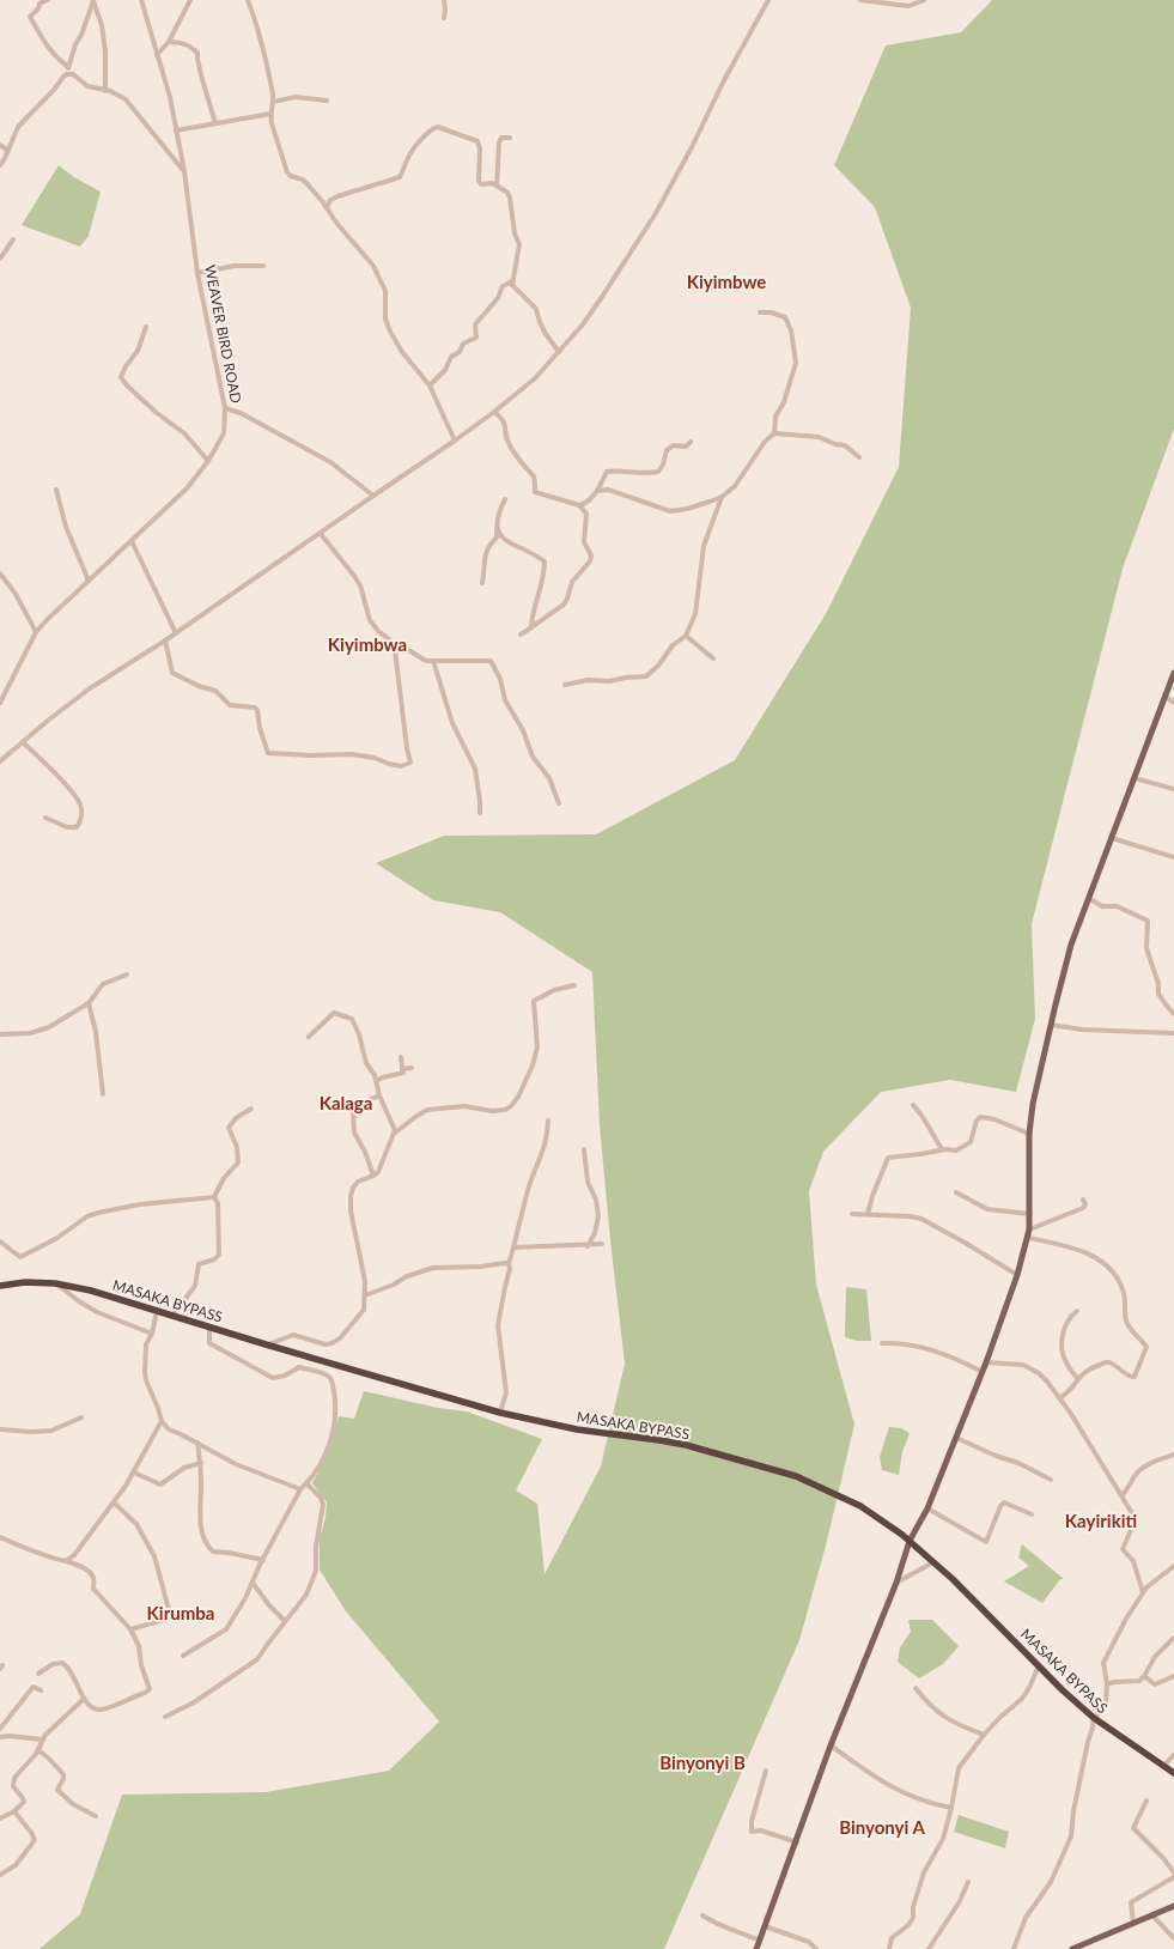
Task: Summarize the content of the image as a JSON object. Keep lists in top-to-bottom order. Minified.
{"streets":{"highway":["MASAKA BYPASS"],"street":["WEAVER BIRD ROAD"]},"districts":["Kiyimbwe","Kiyimbwa","Kalaga","Kayirikiti","Kirumba","Binyonyi B","Binyonyi A"]}
